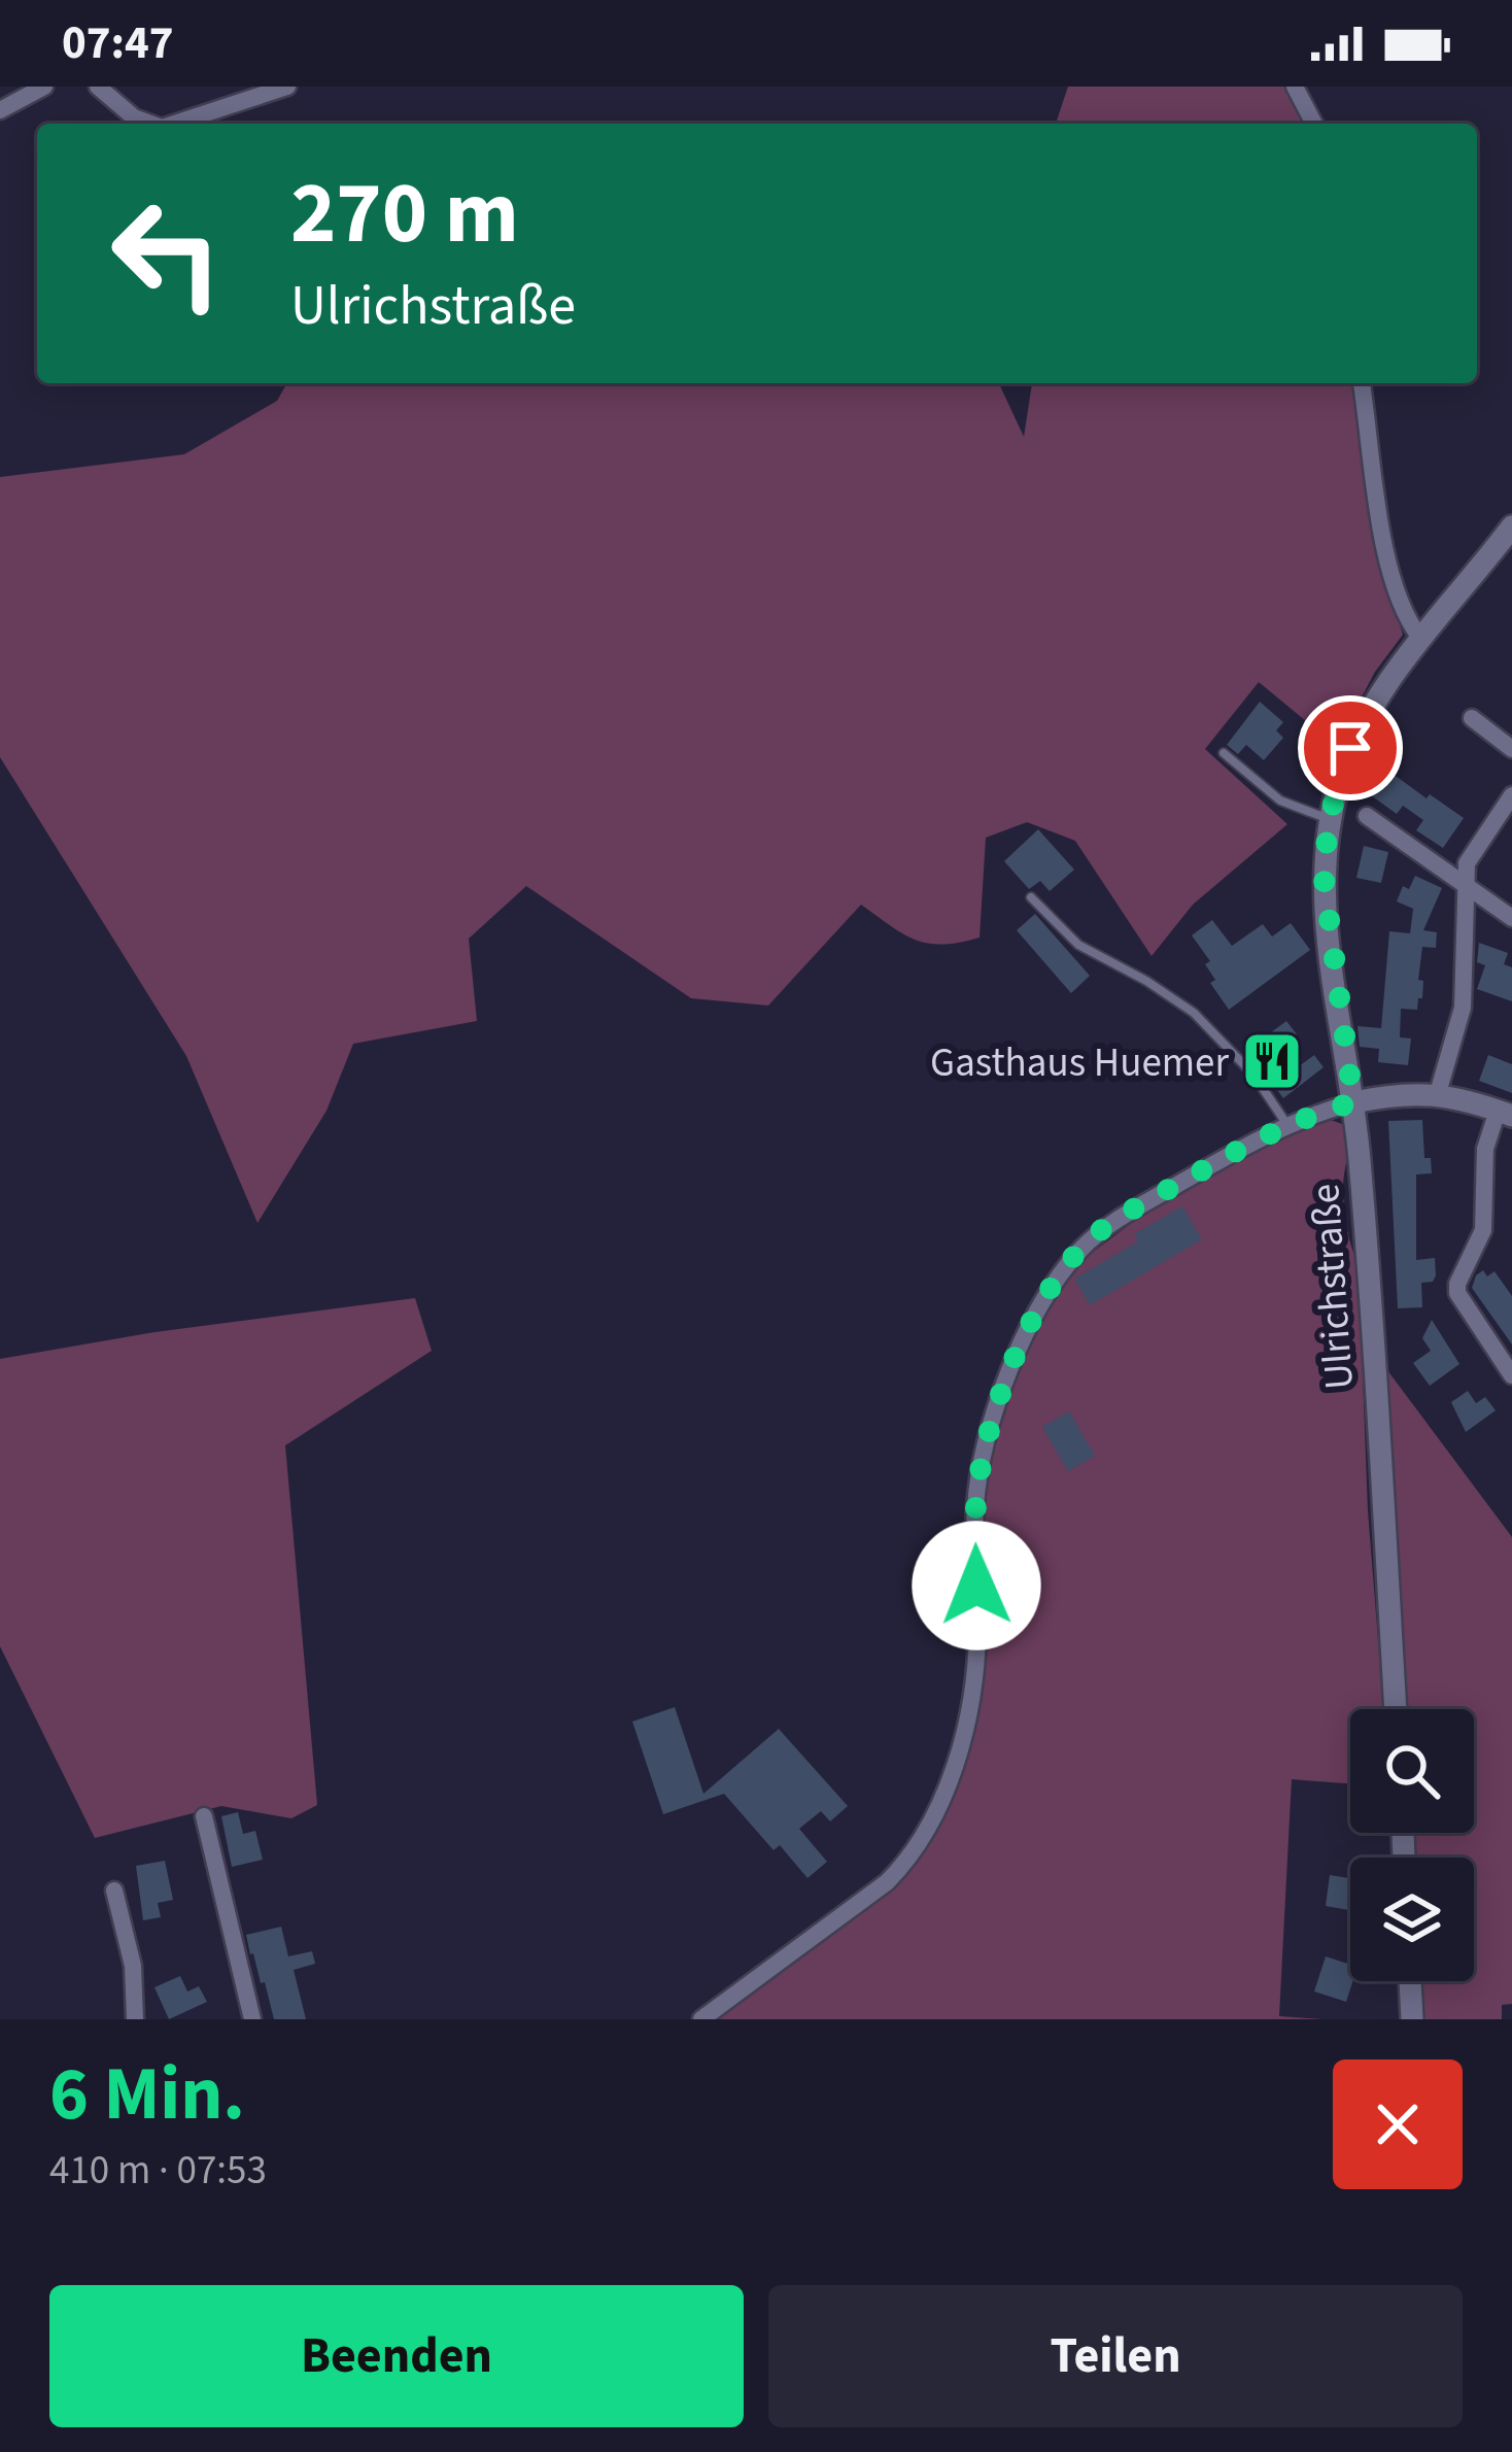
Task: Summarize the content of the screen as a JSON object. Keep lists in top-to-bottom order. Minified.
{"streets":{"street":["Ulrichstraße"]},"places":{"restaurant":["Gasthaus Huemer"]},"page":{"status":"07:47","turn":["270 m","Ulrichstraße"],"heading":["6 Min.","410 m · 07:53"],"buttons":["Beenden","Teilen"]}}
